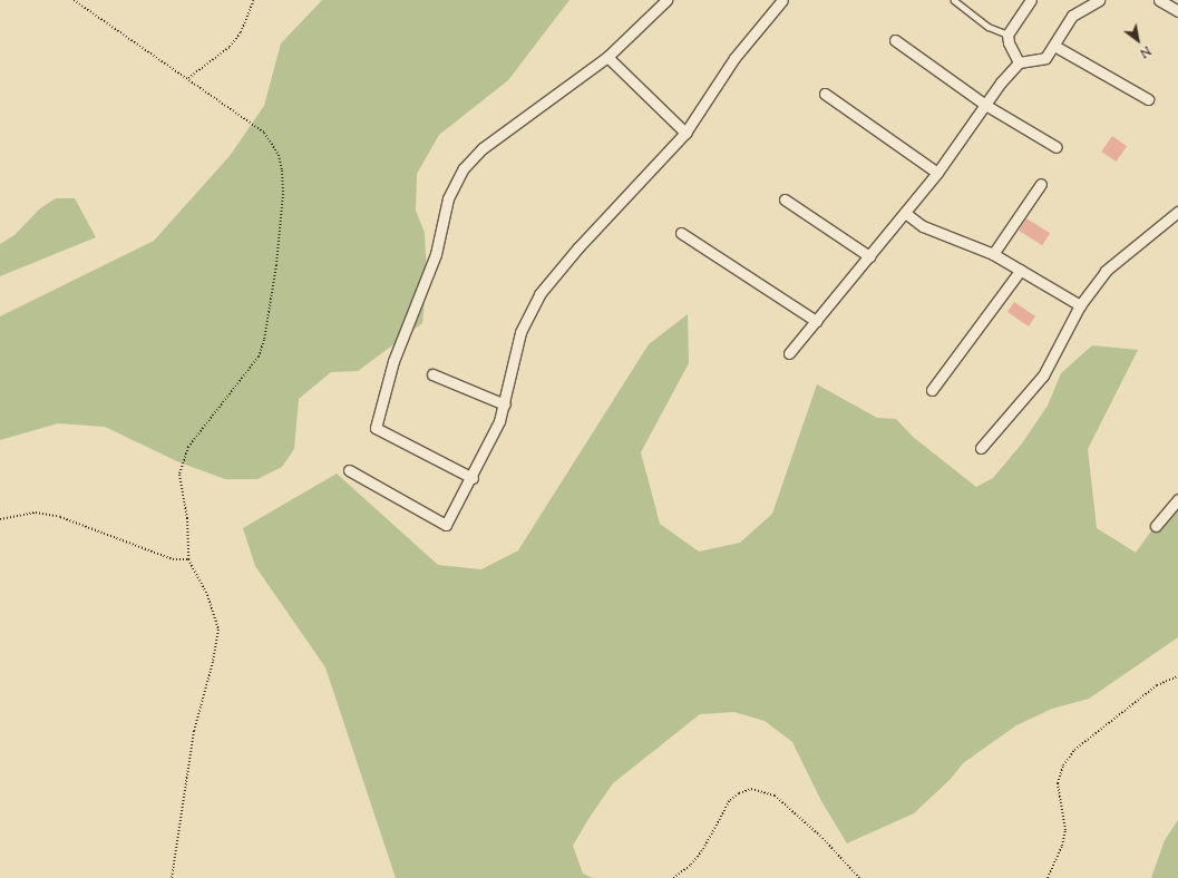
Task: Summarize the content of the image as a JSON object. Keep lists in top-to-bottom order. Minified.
{"north":"bottom right"}
